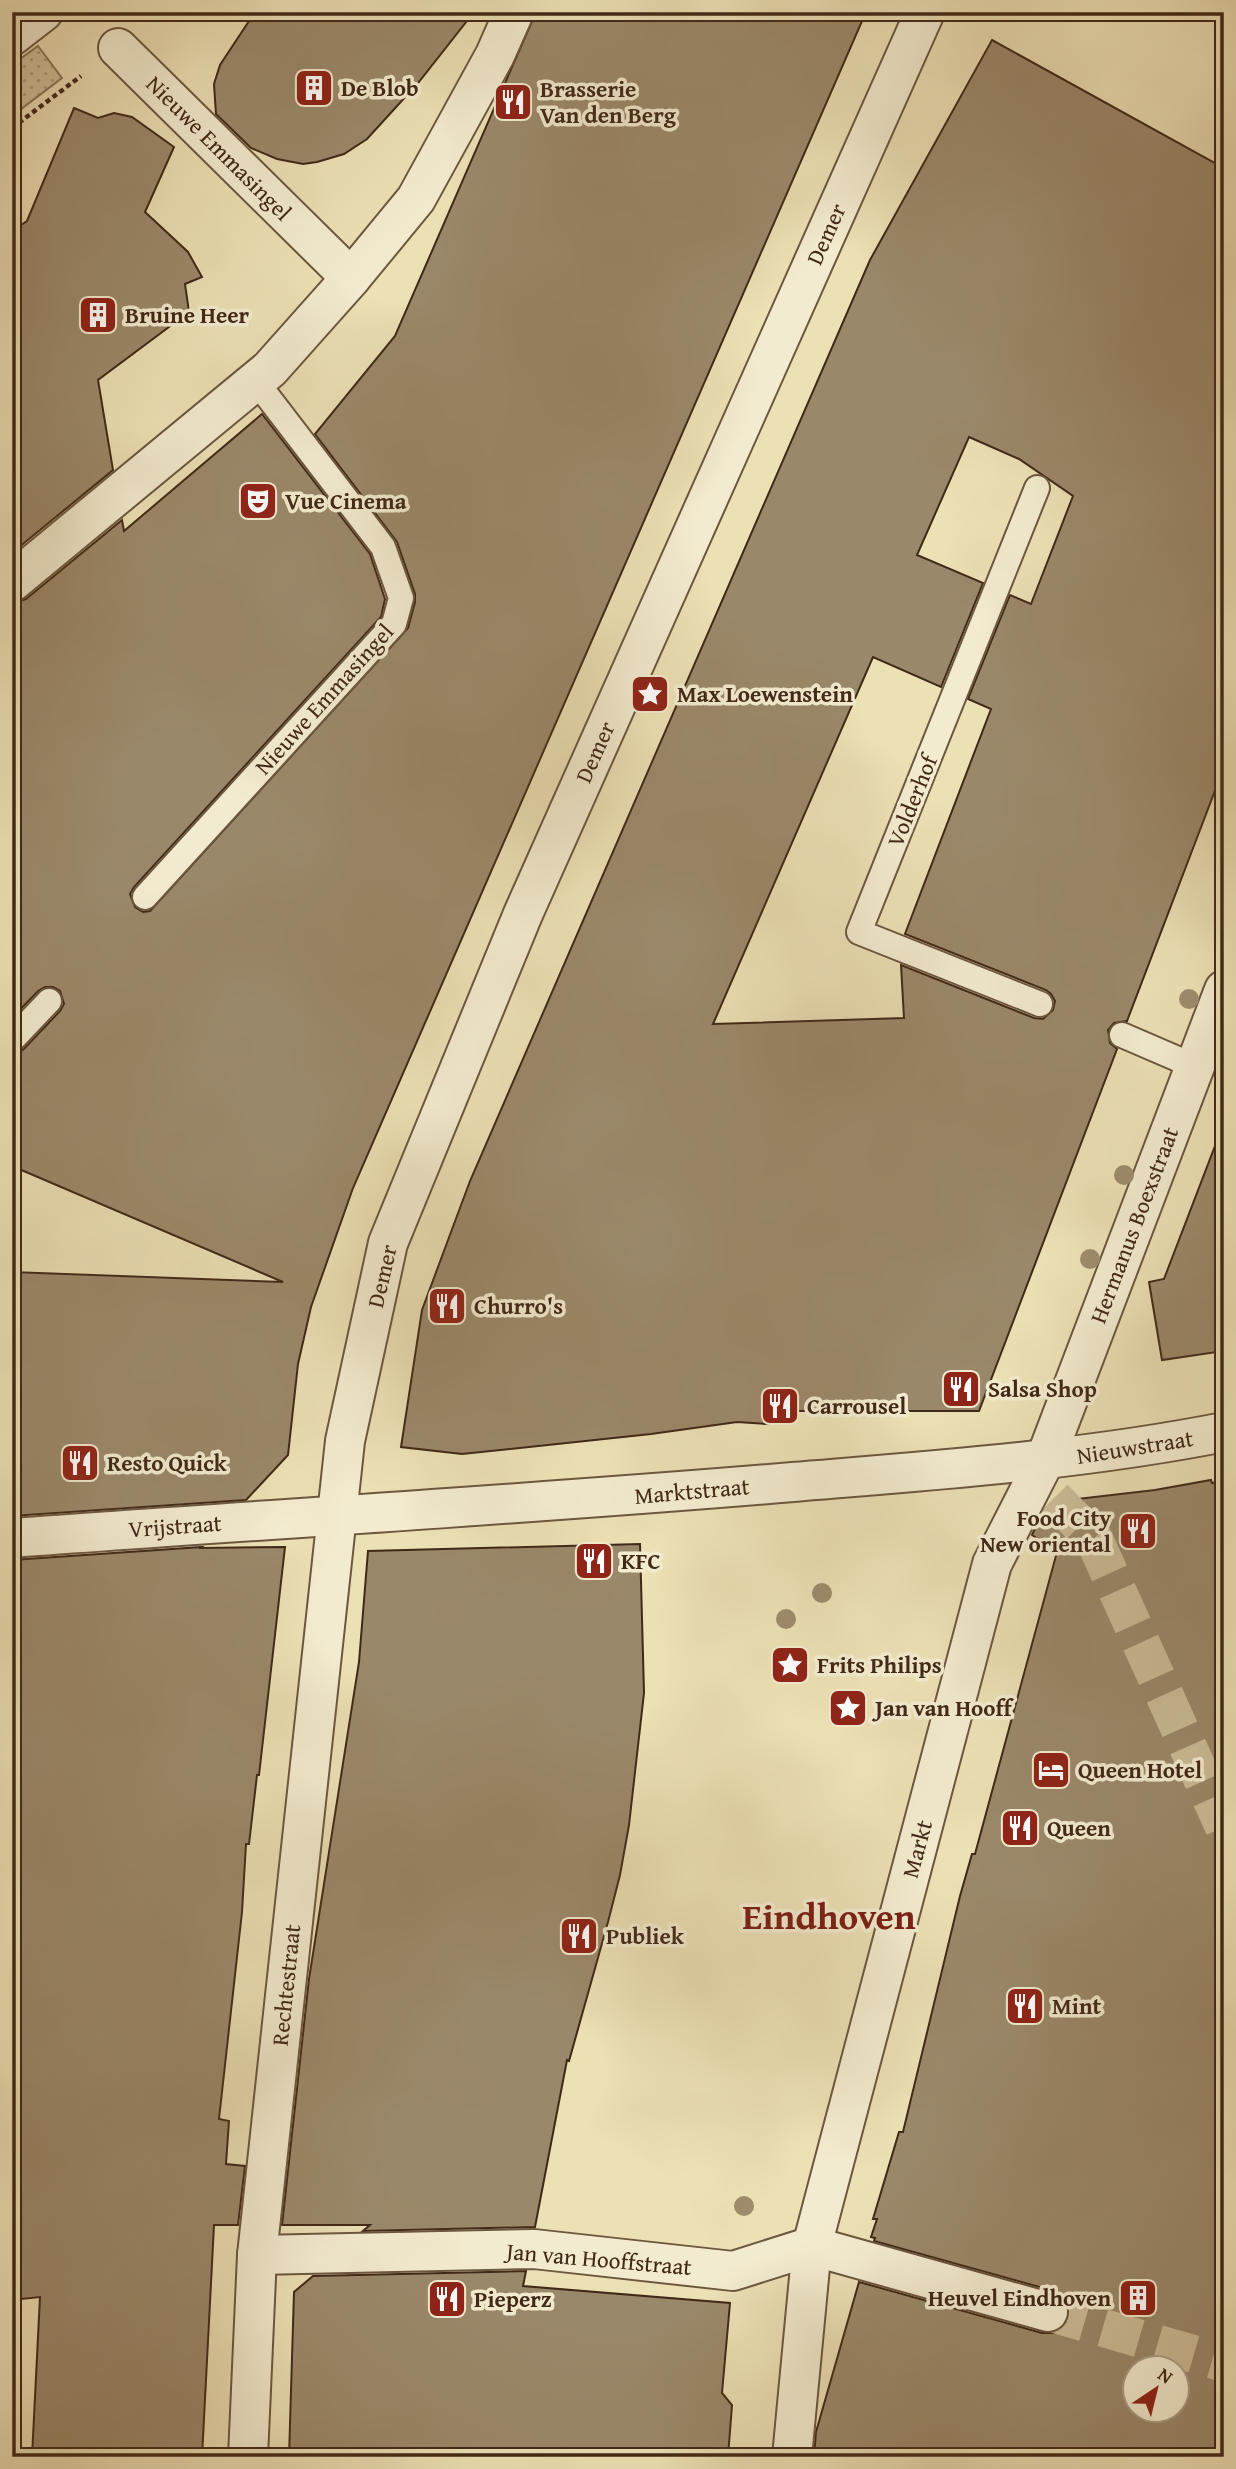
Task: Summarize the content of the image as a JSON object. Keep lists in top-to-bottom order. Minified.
{"streets":{"street":["Nieuwe Emmasingel","Demer","Hermanus Boexstraat","Nieuwstraat","Marktstraat","Vrijstraat","Markt","Rechtestraat","Jan van Hooffstraat"],"lane":["Volderhof"]},"crossings":[["Demer","Marktstraat"],["Demer","Vrijstraat"],["Demer","Rechtestraat"],["Hermanus Boexstraat","Nieuwstraat"],["Hermanus Boexstraat","Marktstraat"],["Hermanus Boexstraat","Markt"],["Nieuwstraat","Marktstraat"],["Nieuwstraat","Markt"],["Marktstraat","Vrijstraat"],["Marktstraat","Markt"],["Marktstraat","Rechtestraat"],["Vrijstraat","Rechtestraat"],["Markt","Jan van Hooffstraat"],["Rechtestraat","Jan van Hooffstraat"]],"districts":["Eindhoven"],"places":{"building":["De Blob","Bruine Heer","Heuvel Eindhoven"],"restaurant":["Brasserie Van den Berg","Churro's","Salsa Shop","Carrousel","Resto Quick","Food City New oriental","KFC","Queen","Publiek","Mint","Pieperz"],"theatre":["Vue Cinema"],"place":["Max Loewenstein","Frits Philips","Jan van Hooff"],"hotel":["Queen Hotel"]},"north":"top right"}
